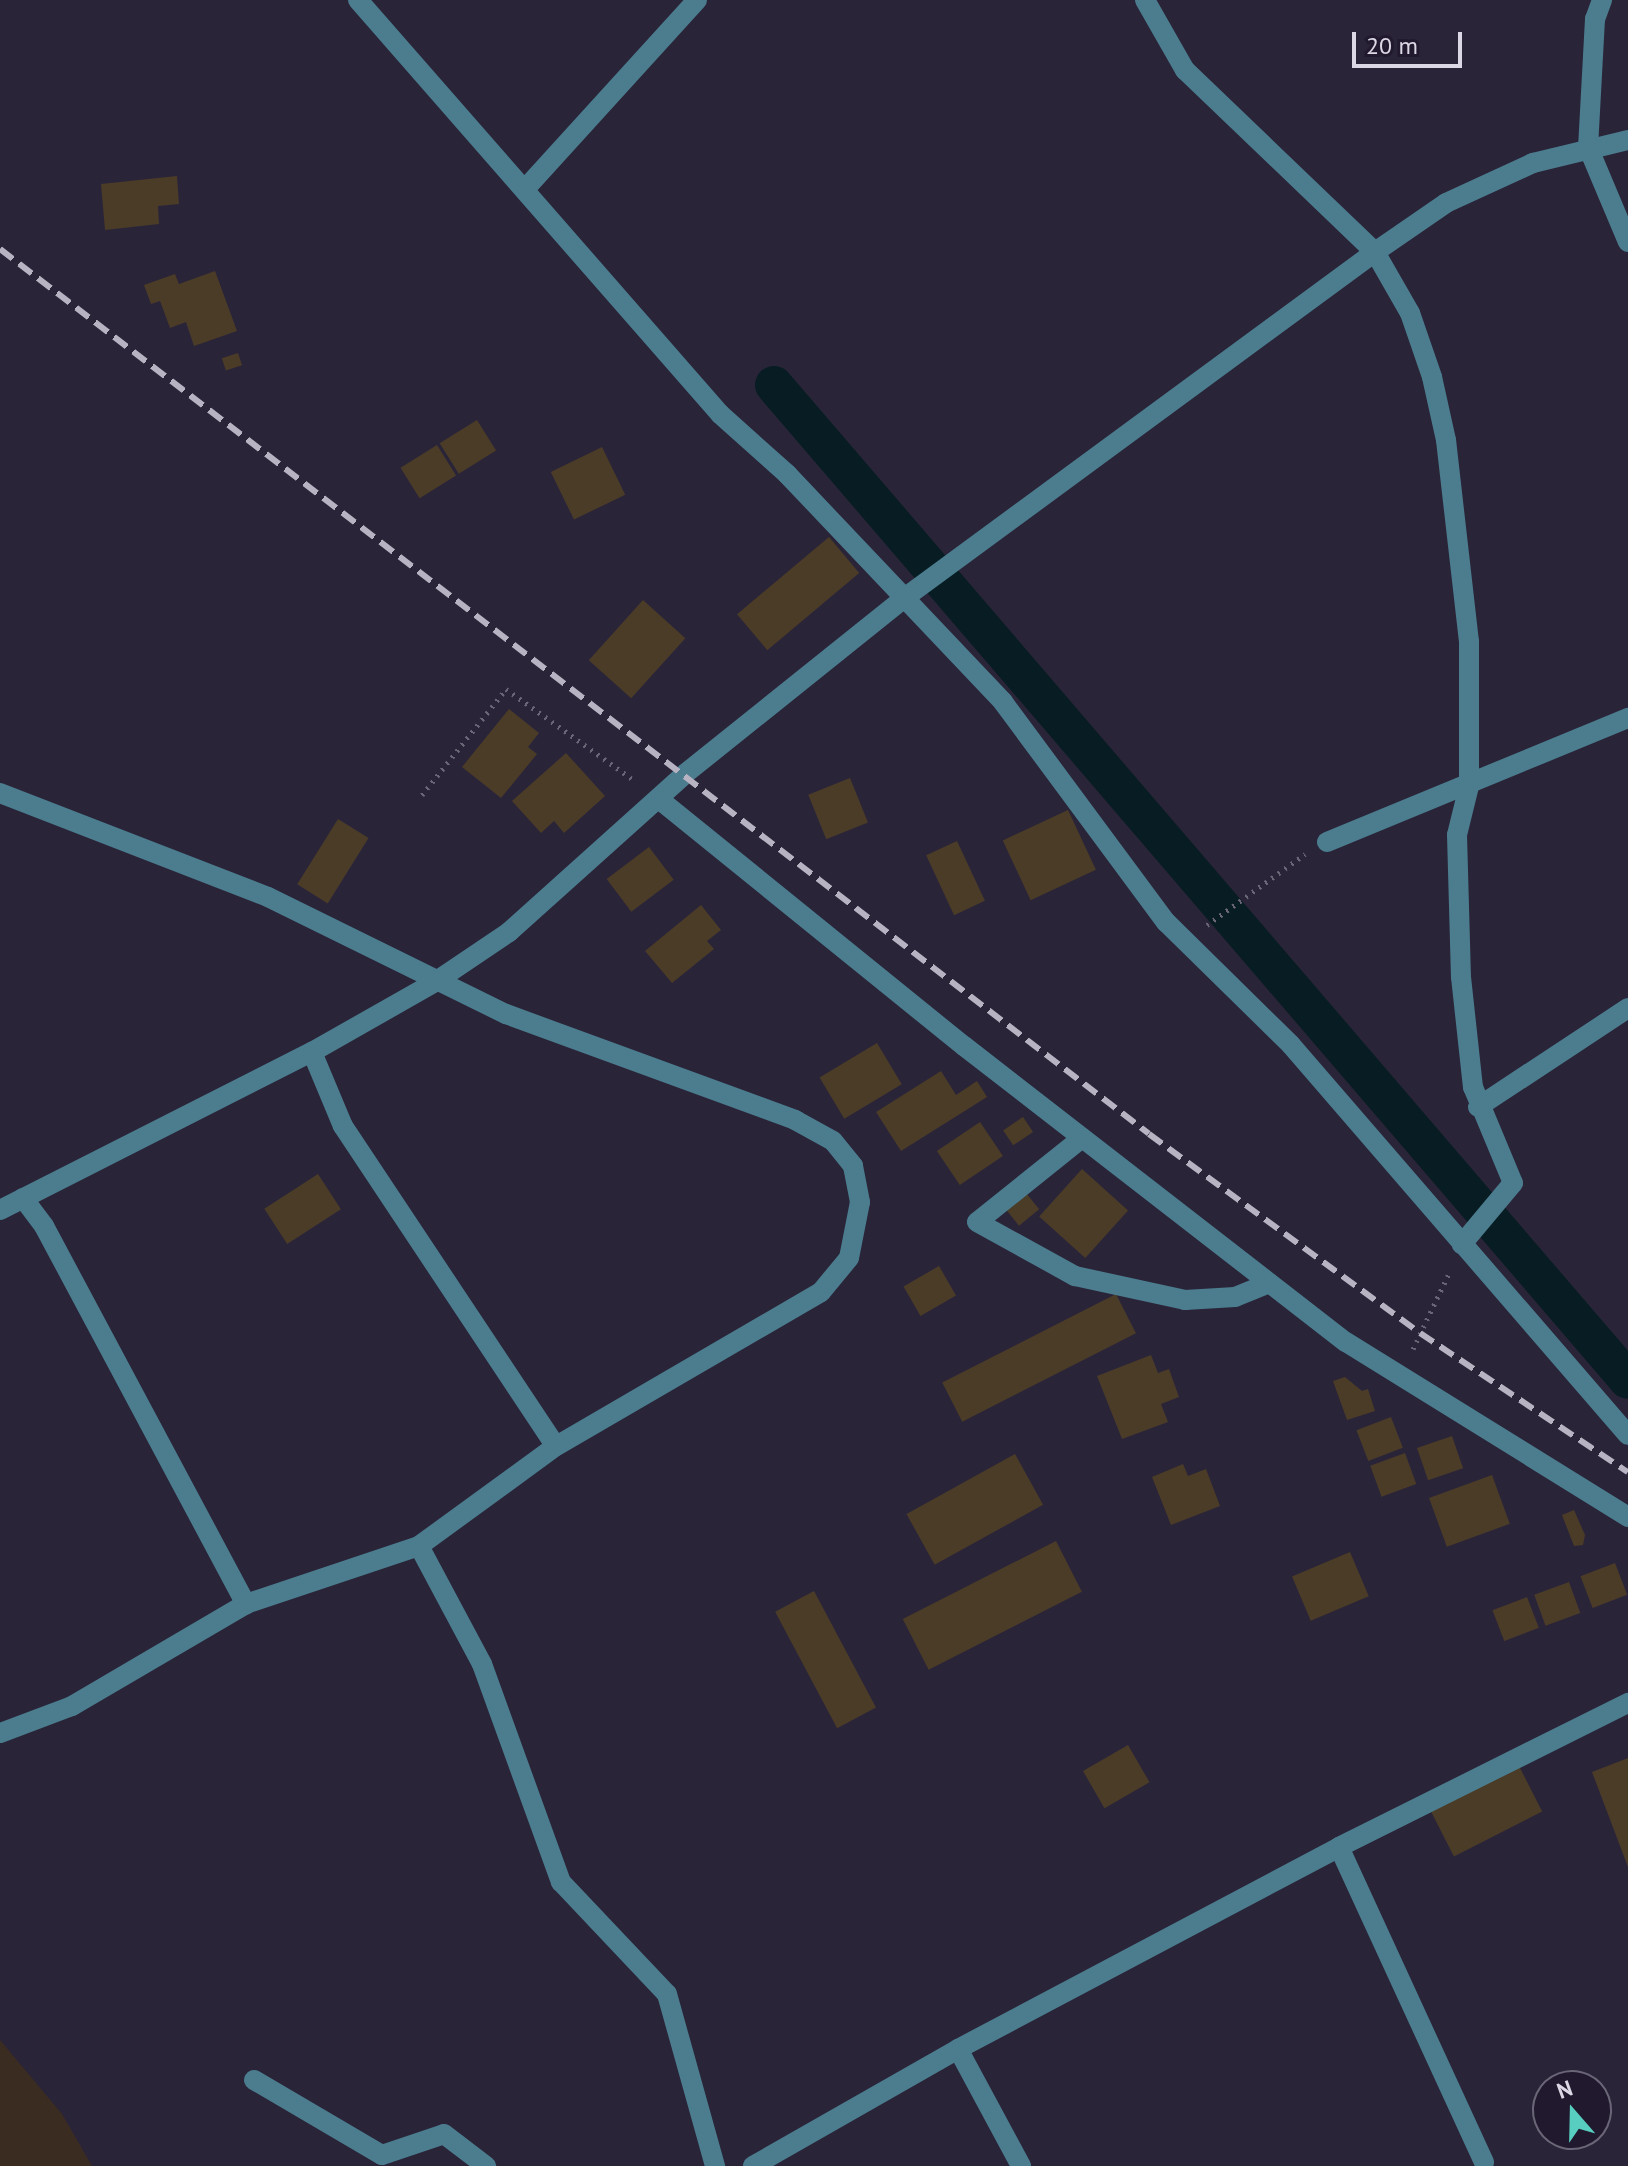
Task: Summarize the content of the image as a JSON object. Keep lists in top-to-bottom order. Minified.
{"scale_bar":"20 m","north":"top"}
